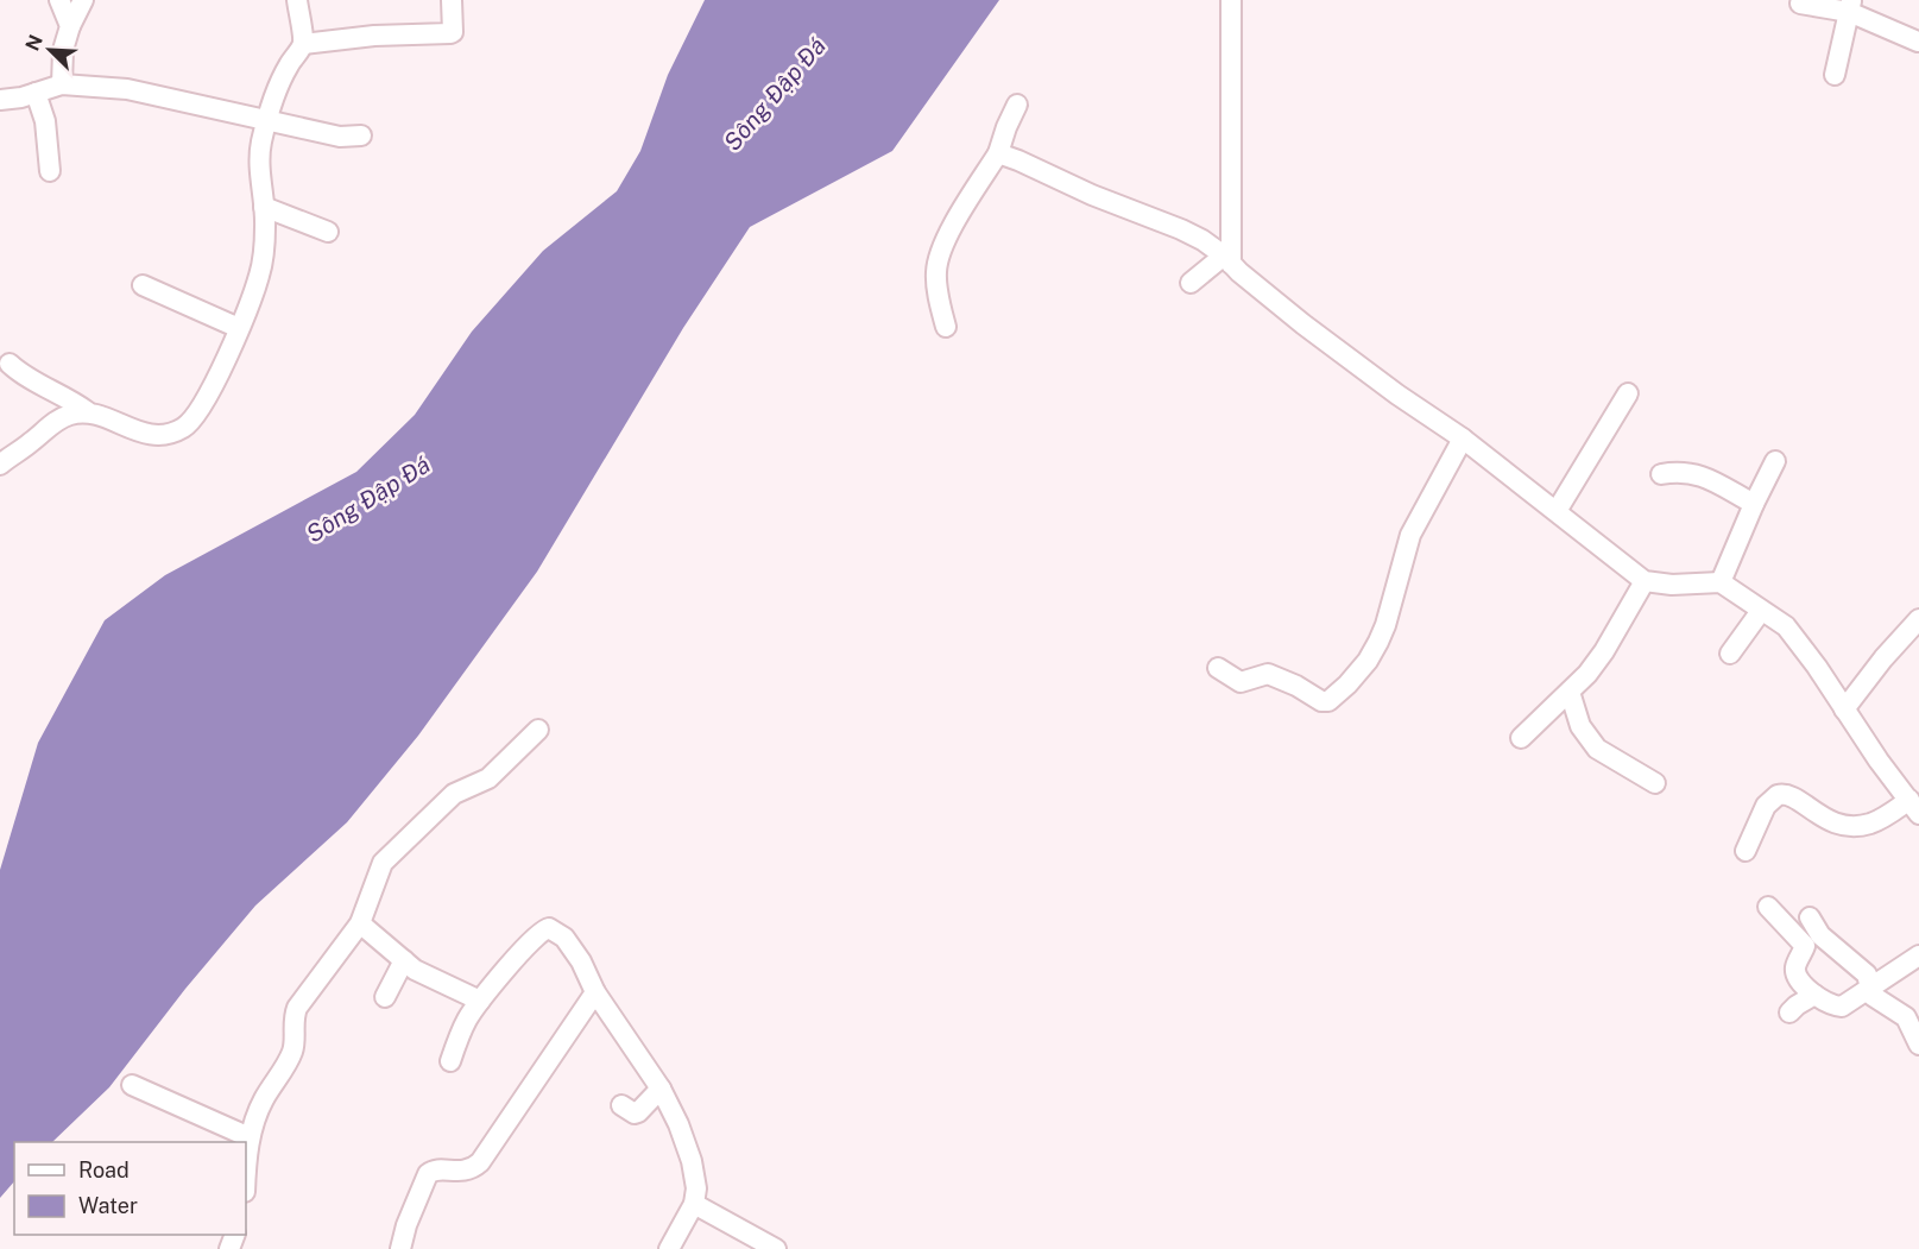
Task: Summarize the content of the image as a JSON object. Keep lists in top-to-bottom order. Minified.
{"water":["Sông Đập Đá"],"legend":["Road","Water"],"north":"top left"}
